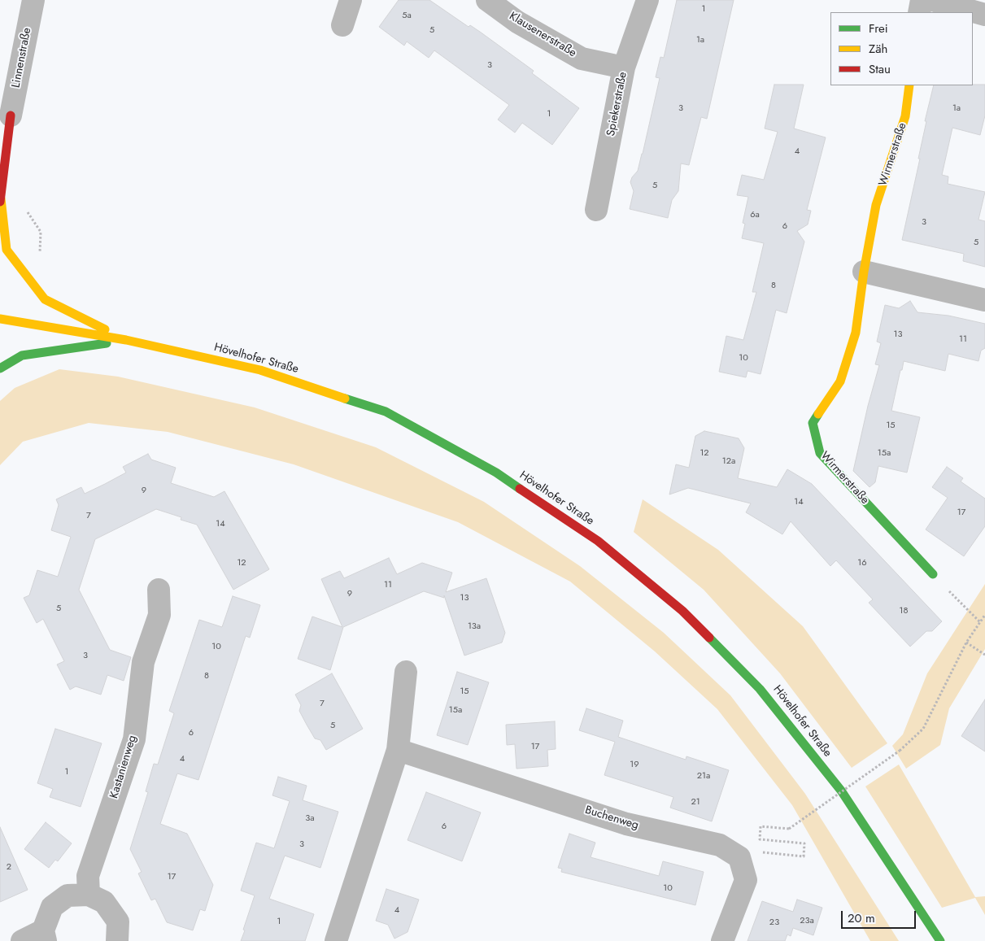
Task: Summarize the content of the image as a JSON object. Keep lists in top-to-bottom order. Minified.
{"streets":{"main road":["Wirmerstraße","Hövelhofer Straße"],"street":["Klausenerstraße","Linnenstraße","Spiekerstraße","Kastanienweg","Buchenweg"]},"crossings":[["Klausenerstraße","Spiekerstraße"]],"house_numbers":["1","5a","5","1a","3","3","1a","1","4","5","6a","3","6","5","8","13","11","10","15","12","15a","12a","9","14","17","7","14","12","16","11","9","13","5","18","13a","10","3","8","15","7","15a","5","6","17","4","19","1","21a","21","3a","6","3","2","17","10","4","23a","1","23"],"legend":["Frei","Zäh","Stau"],"scale_bar":"20 m"}
